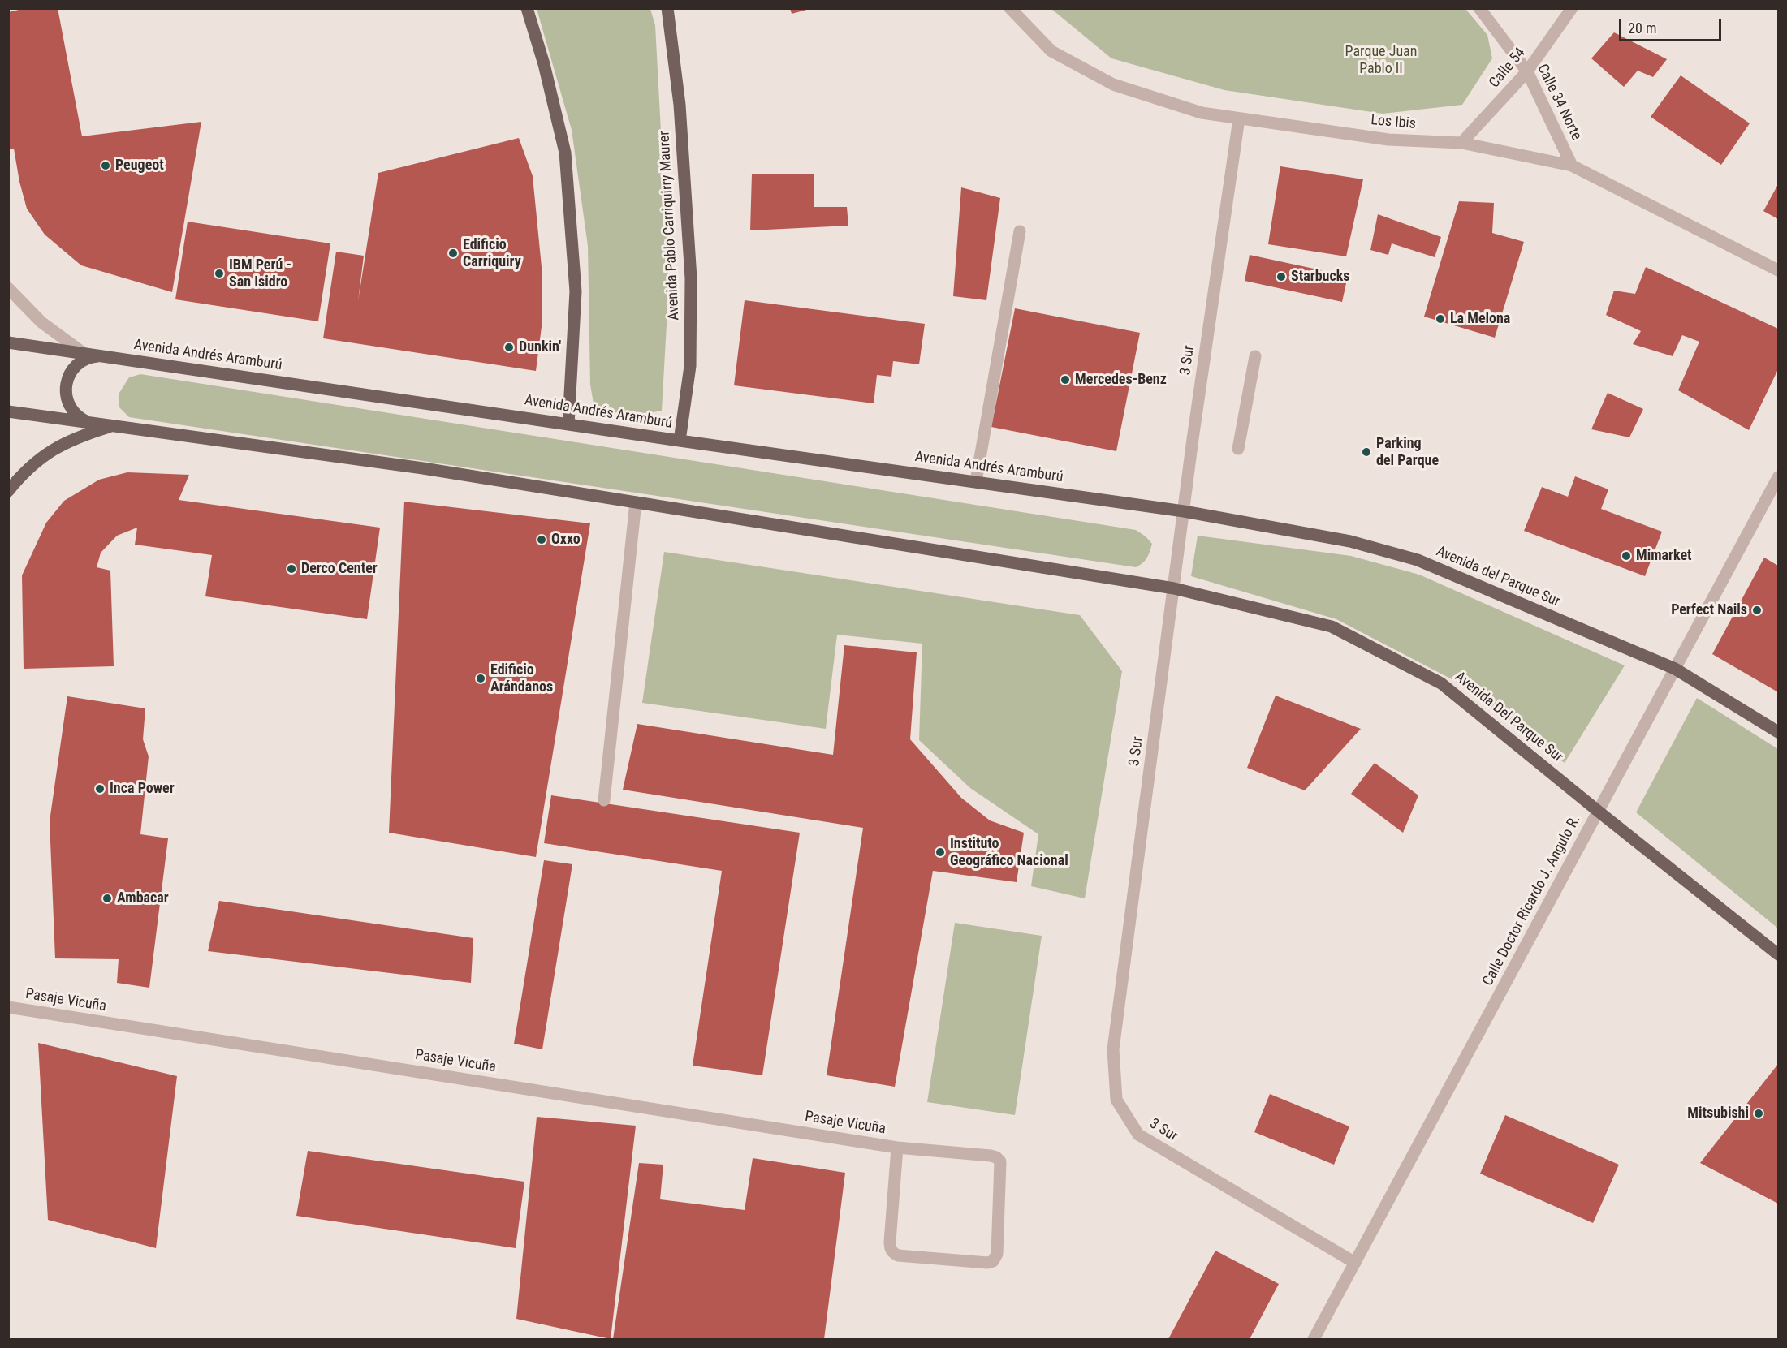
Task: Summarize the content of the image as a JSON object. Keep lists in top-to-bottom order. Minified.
{"streets":{"main road":["Avenida Pablo Carriquirry Maurer","Avenida Andrés Aramburú","Avenida del Parque Sur","Avenida Del Parque Sur"],"street":["Calle 54","Calle 34 Norte","Los Ibis","3 Sur","Calle Doctor Ricardo J. Angulo R.","Pasaje Vicuña"]},"crossings":[["Calle 54","Calle 34 Norte"],["Calle 54","Los Ibis"],["Calle 34 Norte","Los Ibis"],["Los Ibis","3 Sur"],["Avenida Pablo Carriquirry Maurer","Avenida Andrés Aramburú"],["Avenida Andrés Aramburú","3 Sur"],["Avenida Andrés Aramburú","Avenida del Parque Sur"],["3 Sur","Avenida del Parque Sur"],["3 Sur","Avenida Del Parque Sur"],["3 Sur","Calle Doctor Ricardo J. Angulo R."],["Avenida del Parque Sur","Calle Doctor Ricardo J. Angulo R."],["Avenida Del Parque Sur","Calle Doctor Ricardo J. Angulo R."]],"parks":["Parque Juan Pablo II"],"places":["Peugeot","Edificio Carriquiry","IBM Perú - San Isidro","Starbucks","La Melona","Dunkin'","Mercedes-Benz","Parking del Parque","Oxxo","Mimarket","Derco Center","Perfect Nails","Edificio Arándanos","Inca Power","Instituto Geográfico Nacional","Ambacar","Mitsubishi"],"scale_bar":"20 m"}
